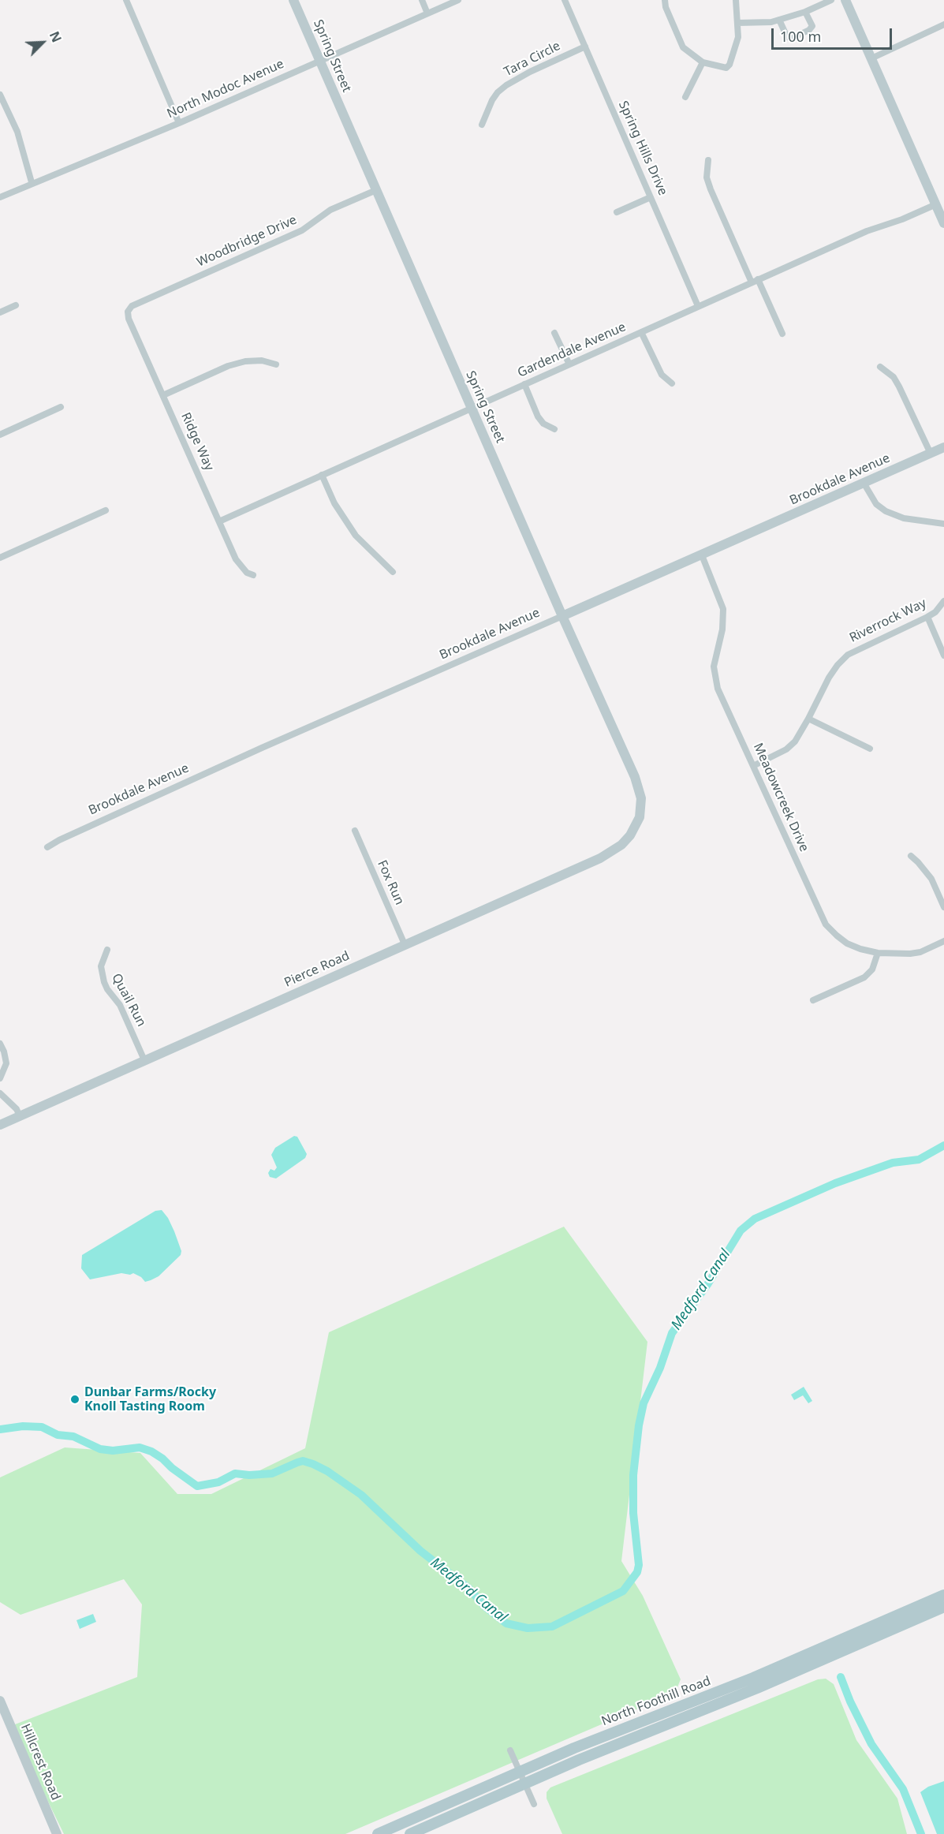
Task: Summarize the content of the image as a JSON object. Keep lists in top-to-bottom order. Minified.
{"streets":{"main road":["North Foothill Road"],"street":["Spring Street","Tara Circle","North Modoc Avenue","Spring Hills Drive","Woodbridge Drive","Gardendale Avenue","Ridge Way","Brookdale Avenue","Riverrock Way","Meadowcreek Drive","Fox Run","Pierce Road","Quail Run","Hillcrest Road"]},"crossings":[["Spring Street","North Modoc Avenue"],["Spring Street","Woodbridge Drive"],["Spring Street","Gardendale Avenue"],["Spring Street","Brookdale Avenue"],["Spring Street","Pierce Road"],["Tara Circle","Spring Hills Drive"],["Spring Hills Drive","Gardendale Avenue"],["Woodbridge Drive","Ridge Way"],["Gardendale Avenue","Ridge Way"],["Brookdale Avenue","Meadowcreek Drive"],["Riverrock Way","Meadowcreek Drive"],["Fox Run","Pierce Road"],["Pierce Road","Quail Run"]],"water":["Medford Canal"],"places":["Dunbar Farms/Rocky Knoll Tasting Room"],"scale_bar":"100 m","north":"top right"}
